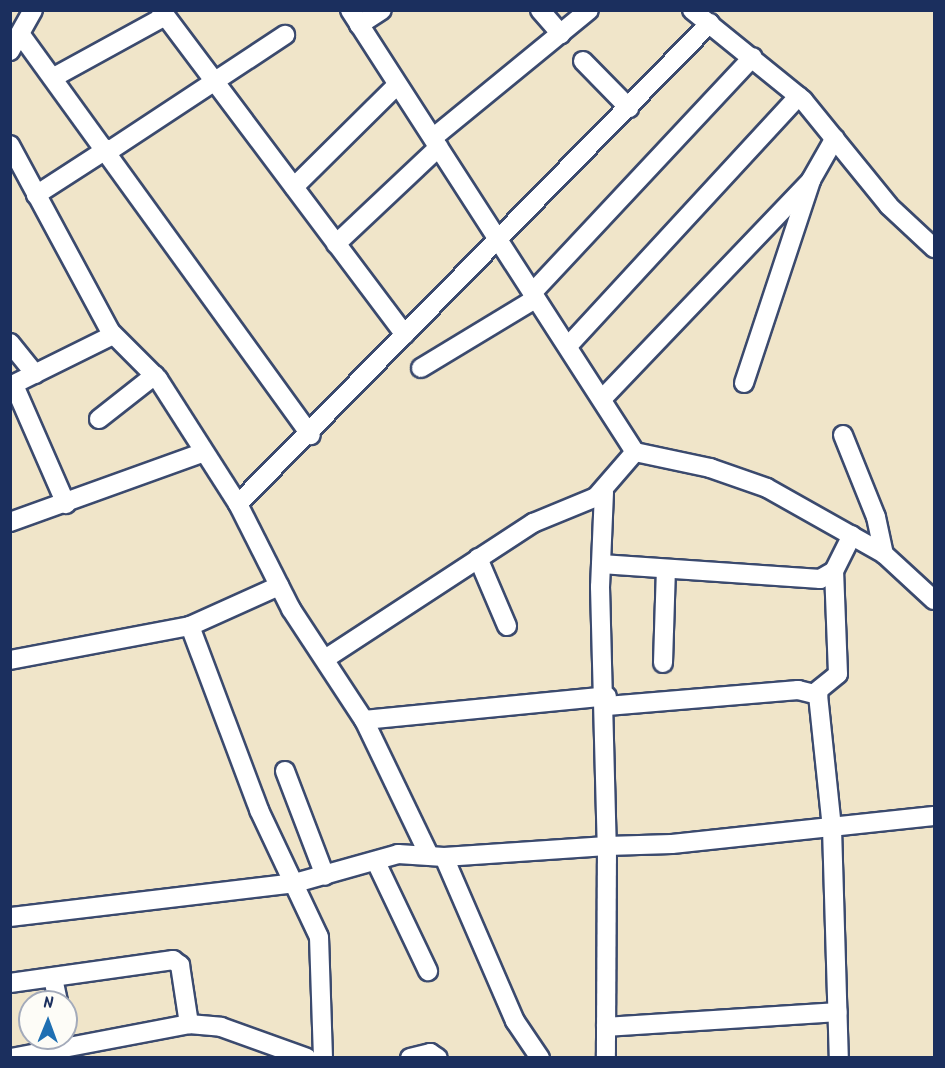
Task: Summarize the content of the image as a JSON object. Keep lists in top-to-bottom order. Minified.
{"north":"top"}
